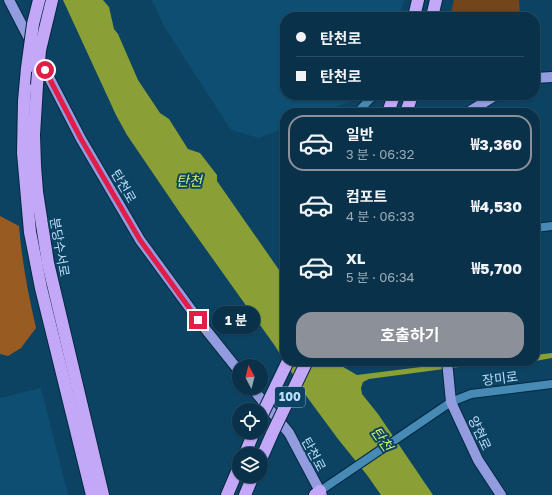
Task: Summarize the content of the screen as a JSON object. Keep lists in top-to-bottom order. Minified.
{"streets":{"highway":["분당수서로","100"],"main road":["탄천로","양현로"],"street":["장미로"]},"crossings":[["탄천로","장미로"],["장미로","양현로"]],"water":["탄천"],"north":"top","page":{"banner":["탄천로","탄천로"],"list":[{"name":"일반","note":"3 분 · 06:32","value":"₩3,360"},{"name":"컴포트","note":"4 분 · 06:33","value":"₩4,530"},{"name":"XL","note":"5 분 · 06:34","value":"₩5,700"}],"buttons":"호출하기","bubble":"1 분"}}
